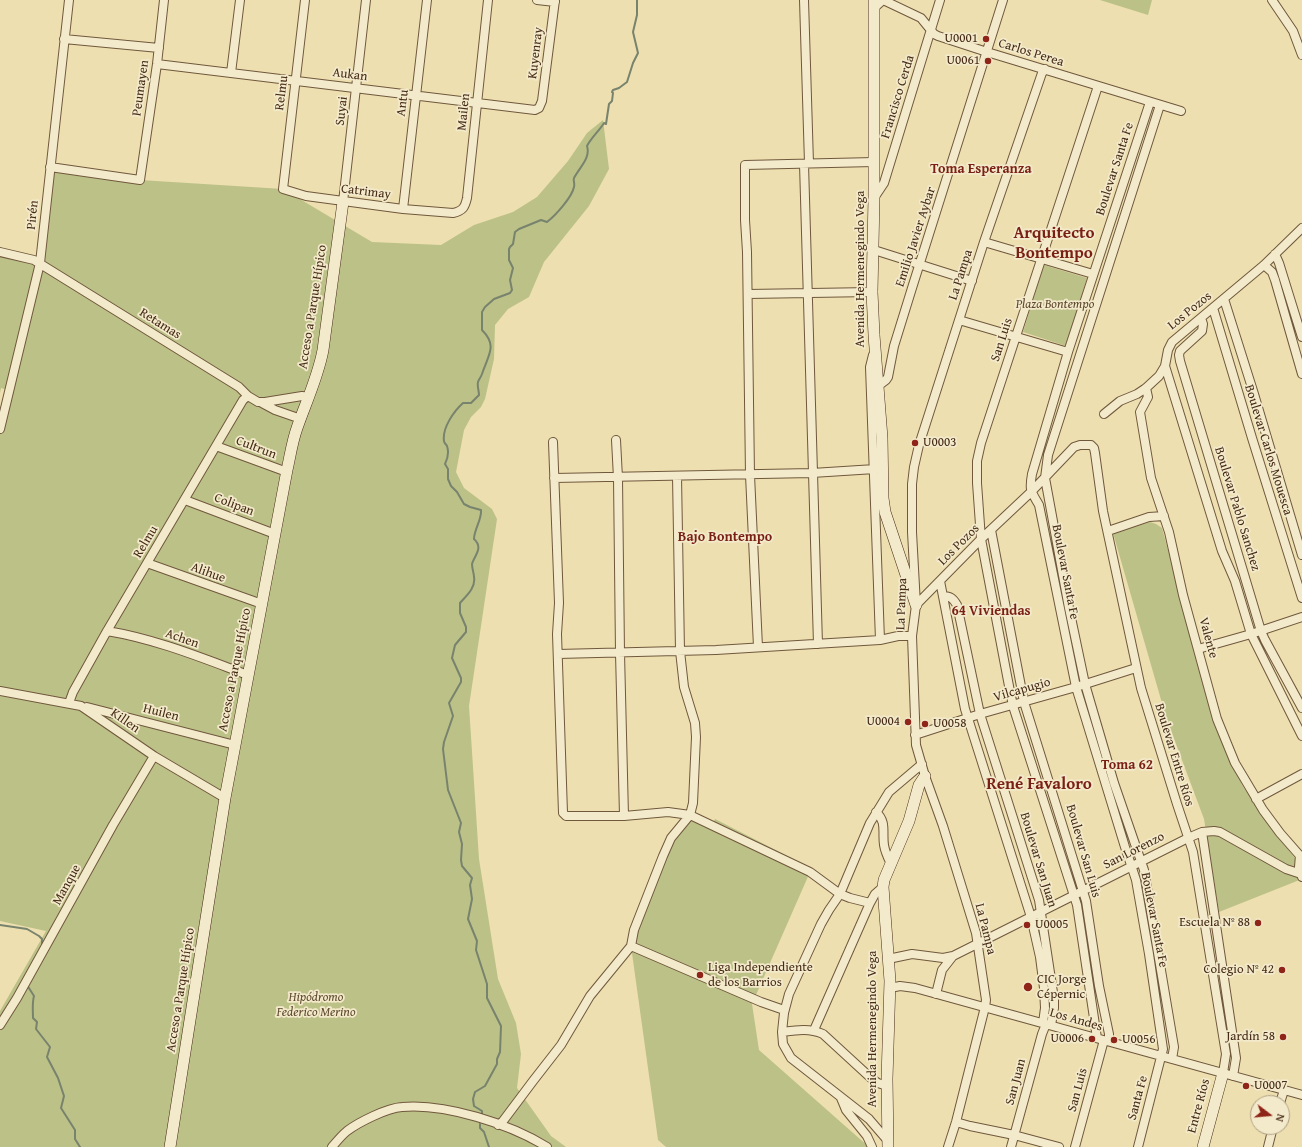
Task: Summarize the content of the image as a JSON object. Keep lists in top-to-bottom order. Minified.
{"streets":{"street":["Kuyenray","Carlos Perea","Aukan","Peumayen","Relmu","Francisco Cerda","Antu","Suyai","Mailen","Boulevar Santa Fe","Catrimay","Pirén","Emilio Javier Aybar","Avenida Hermenegindo Vega","La Pampa","Acceso a Parque Hípico","Los Pozos","Retamas","San Luis","Cultrun","Boulevar Carlos Mouesca","Colipan","Boulevar Pablo Sanchez","Alihue","Valente","Achen","Vilcapugio","Huilen","Killen","Boulevar Entre Ríos","Boulevar San Luis","San Lorenzo","Boulevar San Juan","Manque","Los Andes","San Juan","Santa Fe","Entre Ríos"]},"crossings":[["Kuyenray","Aukan"],["Carlos Perea","Francisco Cerda"],["Carlos Perea","Boulevar Santa Fe"],["Carlos Perea","Emilio Javier Aybar"],["Carlos Perea","Avenida Hermenegindo Vega"],["Carlos Perea","La Pampa"],["Carlos Perea","San Luis"],["Aukan","Peumayen"],["Aukan","Relmu"],["Aukan","Antu"],["Aukan","Suyai"],["Aukan","Mailen"],["Peumayen","Pirén"],["Relmu","Catrimay"],["Relmu","Retamas"],["Relmu","Cultrun"],["Relmu","Colipan"],["Relmu","Alihue"],["Relmu","Achen"],["Relmu","Killen"],["Francisco Cerda","Avenida Hermenegindo Vega"],["Antu","Catrimay"],["Suyai","Catrimay"],["Suyai","Acceso a Parque Hípico"],["Mailen","Catrimay"],["Boulevar Santa Fe","Los Pozos"],["Boulevar Santa Fe","Vilcapugio"],["Boulevar Santa Fe","San Lorenzo"],["Boulevar Santa Fe","Los Andes"],["Boulevar Santa Fe","Santa Fe"],["Catrimay","Acceso a Parque Hípico"],["Pirén","Retamas"],["Emilio Javier Aybar","Avenida Hermenegindo Vega"],["Avenida Hermenegindo Vega","La Pampa"],["Avenida Hermenegindo Vega","Los Pozos"],["Avenida Hermenegindo Vega","San Lorenzo"],["Avenida Hermenegindo Vega","Los Andes"],["La Pampa","Los Pozos"],["La Pampa","Vilcapugio"],["La Pampa","San Lorenzo"],["La Pampa","Los Andes"],["Acceso a Parque Hípico","Retamas"],["Acceso a Parque Hípico","Cultrun"],["Acceso a Parque Hípico","Colipan"],["Acceso a Parque Hípico","Alihue"],["Acceso a Parque Hípico","Achen"],["Acceso a Parque Hípico","Huilen"],["Acceso a Parque Hípico","Killen"],["Los Pozos","San Luis"],["Los Pozos","Boulevar Carlos Mouesca"],["Los Pozos","Boulevar Pablo Sanchez"],["Los Pozos","Valente"],["Los Pozos","Boulevar Entre Ríos"],["Los Pozos","Boulevar San Luis"],["Los Pozos","Boulevar San Juan"],["San Luis","Boulevar San Luis"],["San Luis","Los Andes"],["Valente","San Lorenzo"],["Vilcapugio","Boulevar Entre Ríos"],["Vilcapugio","Boulevar San Luis"],["Vilcapugio","Boulevar San Juan"],["Huilen","Killen"],["Killen","Manque"],["Boulevar Entre Ríos","San Lorenzo"],["Boulevar Entre Ríos","Los Andes"],["Boulevar Entre Ríos","Entre Ríos"],["Boulevar San Luis","San Lorenzo"],["Boulevar San Luis","Los Andes"],["San Lorenzo","Boulevar San Juan"],["Boulevar San Juan","Los Andes"],["Boulevar San Juan","San Juan"],["Los Andes","San Juan"],["Los Andes","Santa Fe"],["Los Andes","Entre Ríos"]],"districts":["Toma Esperanza","Arquitecto Bontempo","Bajo Bontempo","64 Viviendas","Toma 62","René Favaloro"],"parks":["Plaza Bontempo","Hipódromo Federico Merino"],"places":["U0001","U0061","U0003","U0004","U0058","Escuela Nº 88","U0005","Colegio Nº 42","Liga Independiente de los Barrios","CIC Jorge Cépernic","Jardín 58","U0006","U0056","U0007"],"north":"right"}
